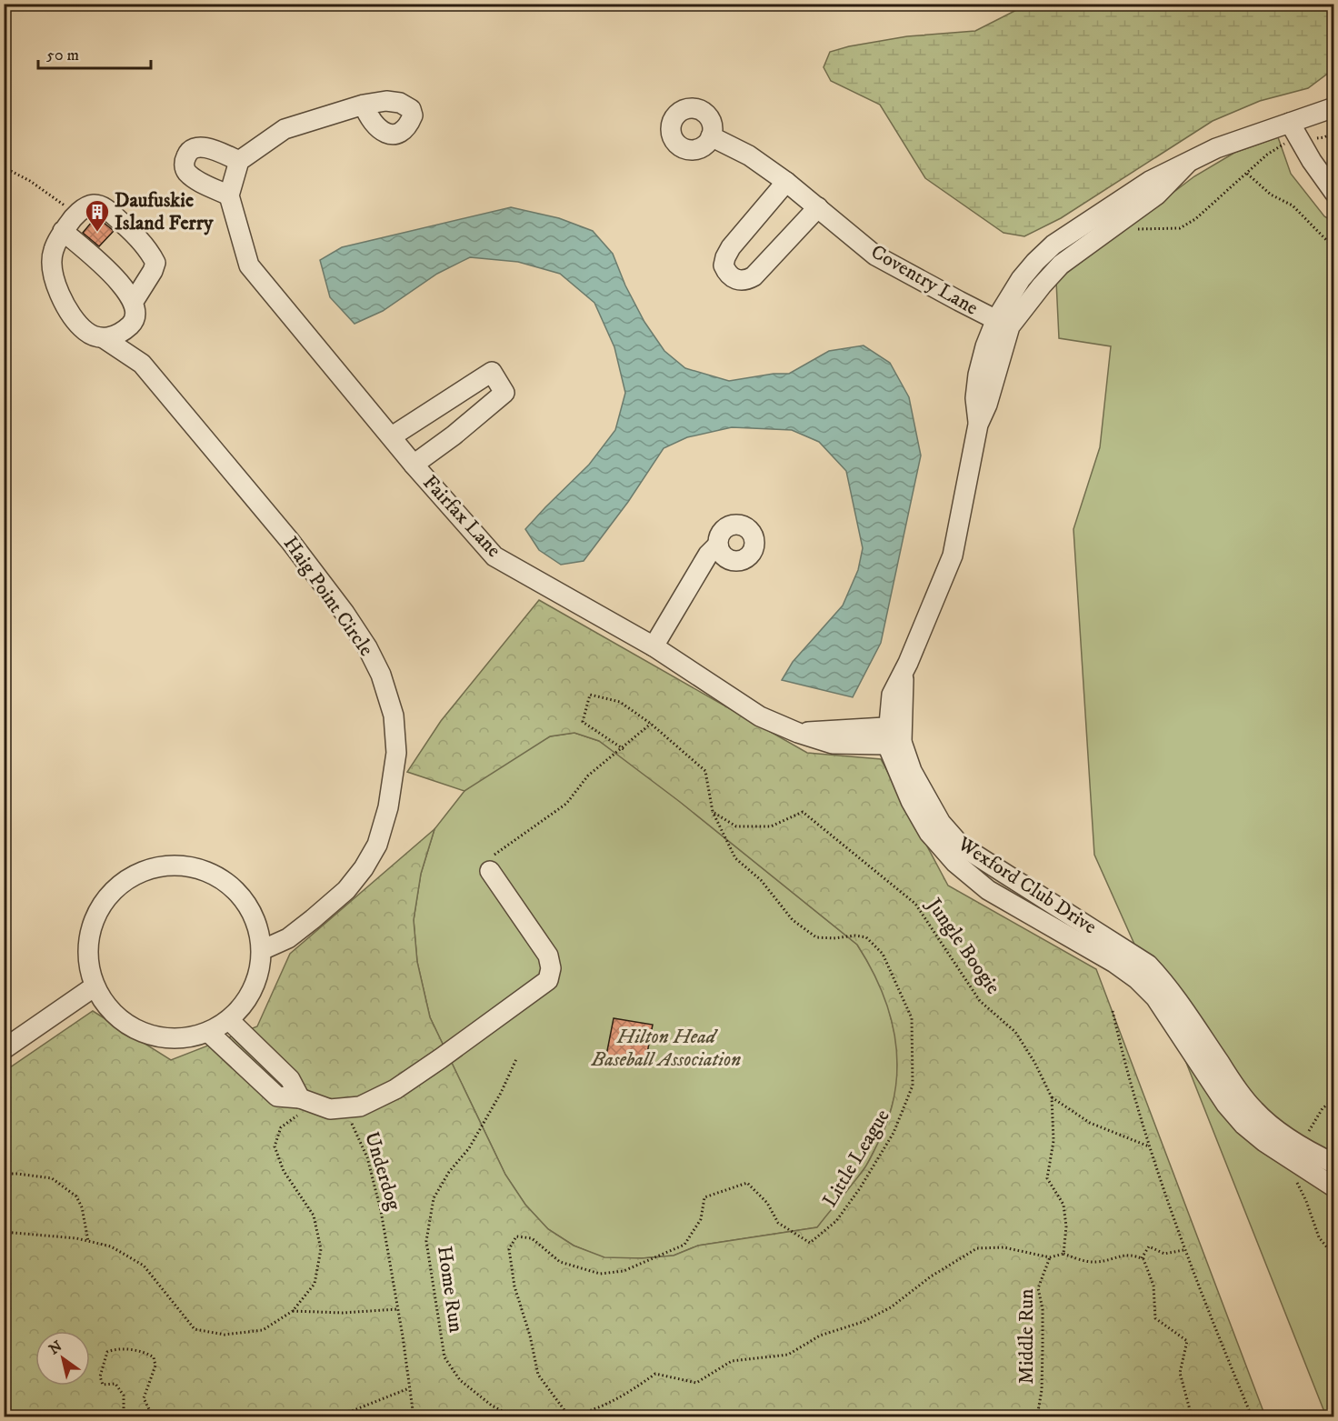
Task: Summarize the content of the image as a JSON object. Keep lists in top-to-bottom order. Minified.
{"streets":{"street":["Coventry Lane","Fairfax Lane","Haig Point Circle","Wexford Club Drive"],"path":["Jungle Boogie","Little League","Underdog","Home Run","Middle Run"]},"crossings":[["Coventry Lane","Wexford Club Drive"],["Fairfax Lane","Wexford Club Drive"],["Jungle Boogie","Little League"]],"parks":["Hilton Head Baseball Association"],"places":{"building":["Daufuskie Island Ferry"]},"scale_bar":"50 m","north":"top left"}
